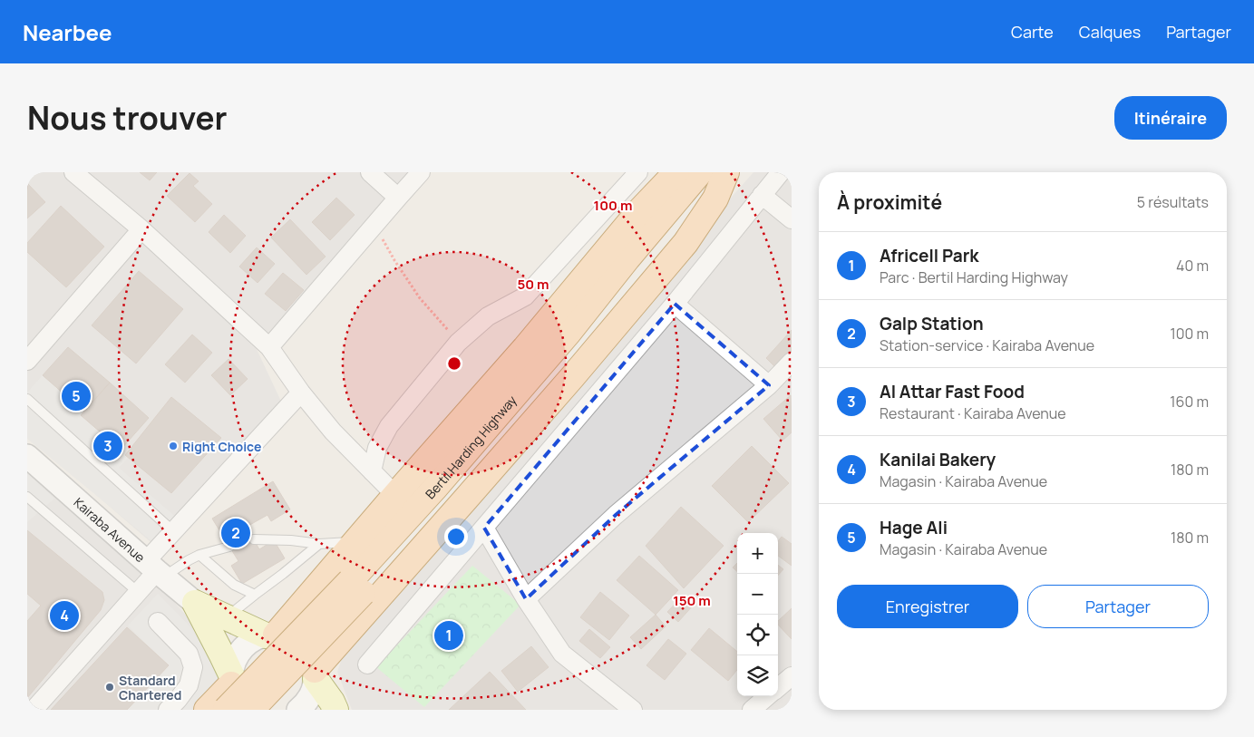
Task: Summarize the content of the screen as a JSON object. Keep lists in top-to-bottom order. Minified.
{"streets":{"main road":["Bertil Harding Highway"],"street":["Kairaba Avenue"]},"places":["Right Choice","Standard Chartered"],"page":{"header":"Nearbee","nav":["Carte","Calques","Partager"],"title":"Nous trouver","buttons":["Itinéraire",["Enregistrer","Partager"]],"heading":["À proximité","5 résultats"],"list":[{"mark":"1","name":"Africell Park","note":"Parc · Bertil Harding Highway","value":"40 m"},{"mark":"2","name":"Galp Station","note":"Station-service · Kairaba Avenue","value":"100 m"},{"mark":"3","name":"Al Attar Fast Food","note":"Restaurant · Kairaba Avenue","value":"160 m"},{"mark":"4","name":"Kanilai Bakery","note":"Magasin · Kairaba Avenue","value":"180 m"},{"mark":"5","name":"Hage Ali","note":"Magasin · Kairaba Avenue","value":"180 m"}],"pins":["5","3","2","4","1"],"map_buttons":["+","−"]},"rings":["100 m","50 m","150 m"]}
